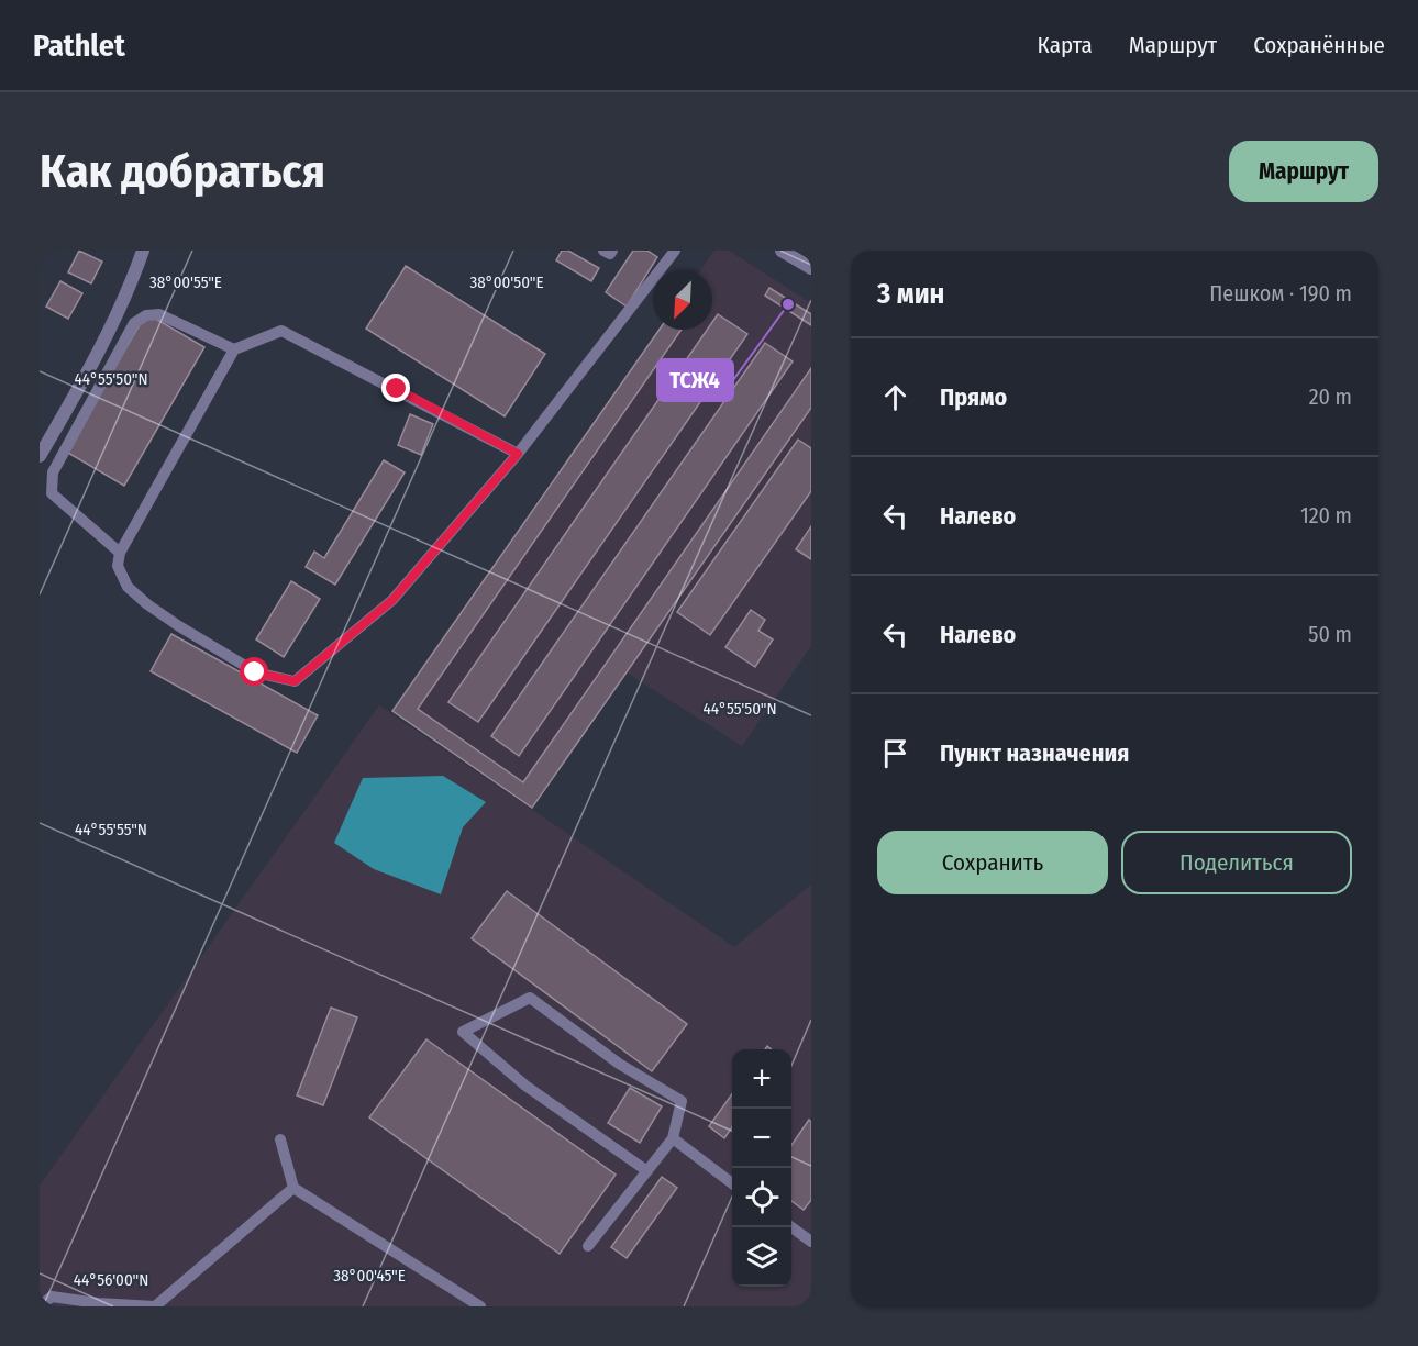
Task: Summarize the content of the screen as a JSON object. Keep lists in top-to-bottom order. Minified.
{"places":["ТСЖ4"],"north":"bottom left","page":{"header":"Pathlet","nav":["Карта","Маршрут","Сохранённые"],"buttons":["Маршрут",["Сохранить","Поделиться"]],"title":"Как добраться","heading":["3 мин","Пешком · 190 m"],"list":[["Прямо","20 m"],["Налево","120 m"],["Налево","50 m"],"Пункт назначения"],"map_buttons":["+","−"]},"coordinates":["38°00'55\"E","38°00'50\"E","44°55'50\"N","44°55'55\"N","38°00'45\"E","44°56'00\"N"]}
